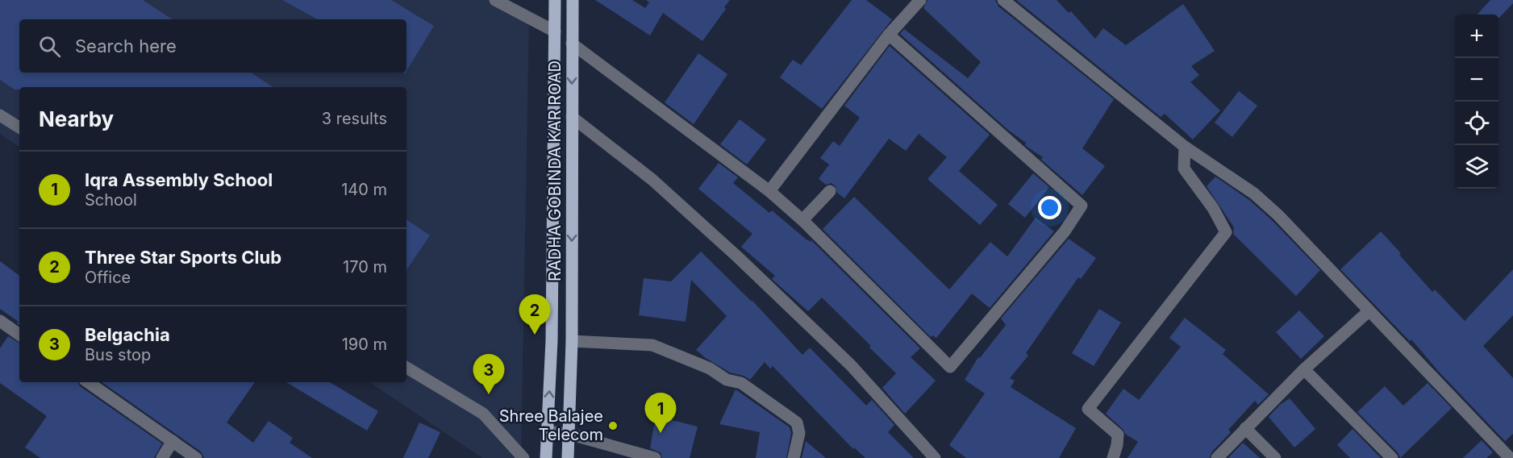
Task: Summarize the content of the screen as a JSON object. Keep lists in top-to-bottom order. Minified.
{"streets":{"main road":["RADHA GOBINDA KAR ROAD"]},"places":["Shree Balajee Telecom"],"page":{"map_buttons":["+","−"],"search":"Search here","heading":["Nearby","3 results"],"list":[{"mark":"1","name":"Iqra Assembly School","note":"School","value":"140 m"},{"mark":"2","name":"Three Star Sports Club","note":"Office","value":"170 m"},{"mark":"3","name":"Belgachia","note":"Bus stop","value":"190 m"}],"pins":["2","3","1"]}}
